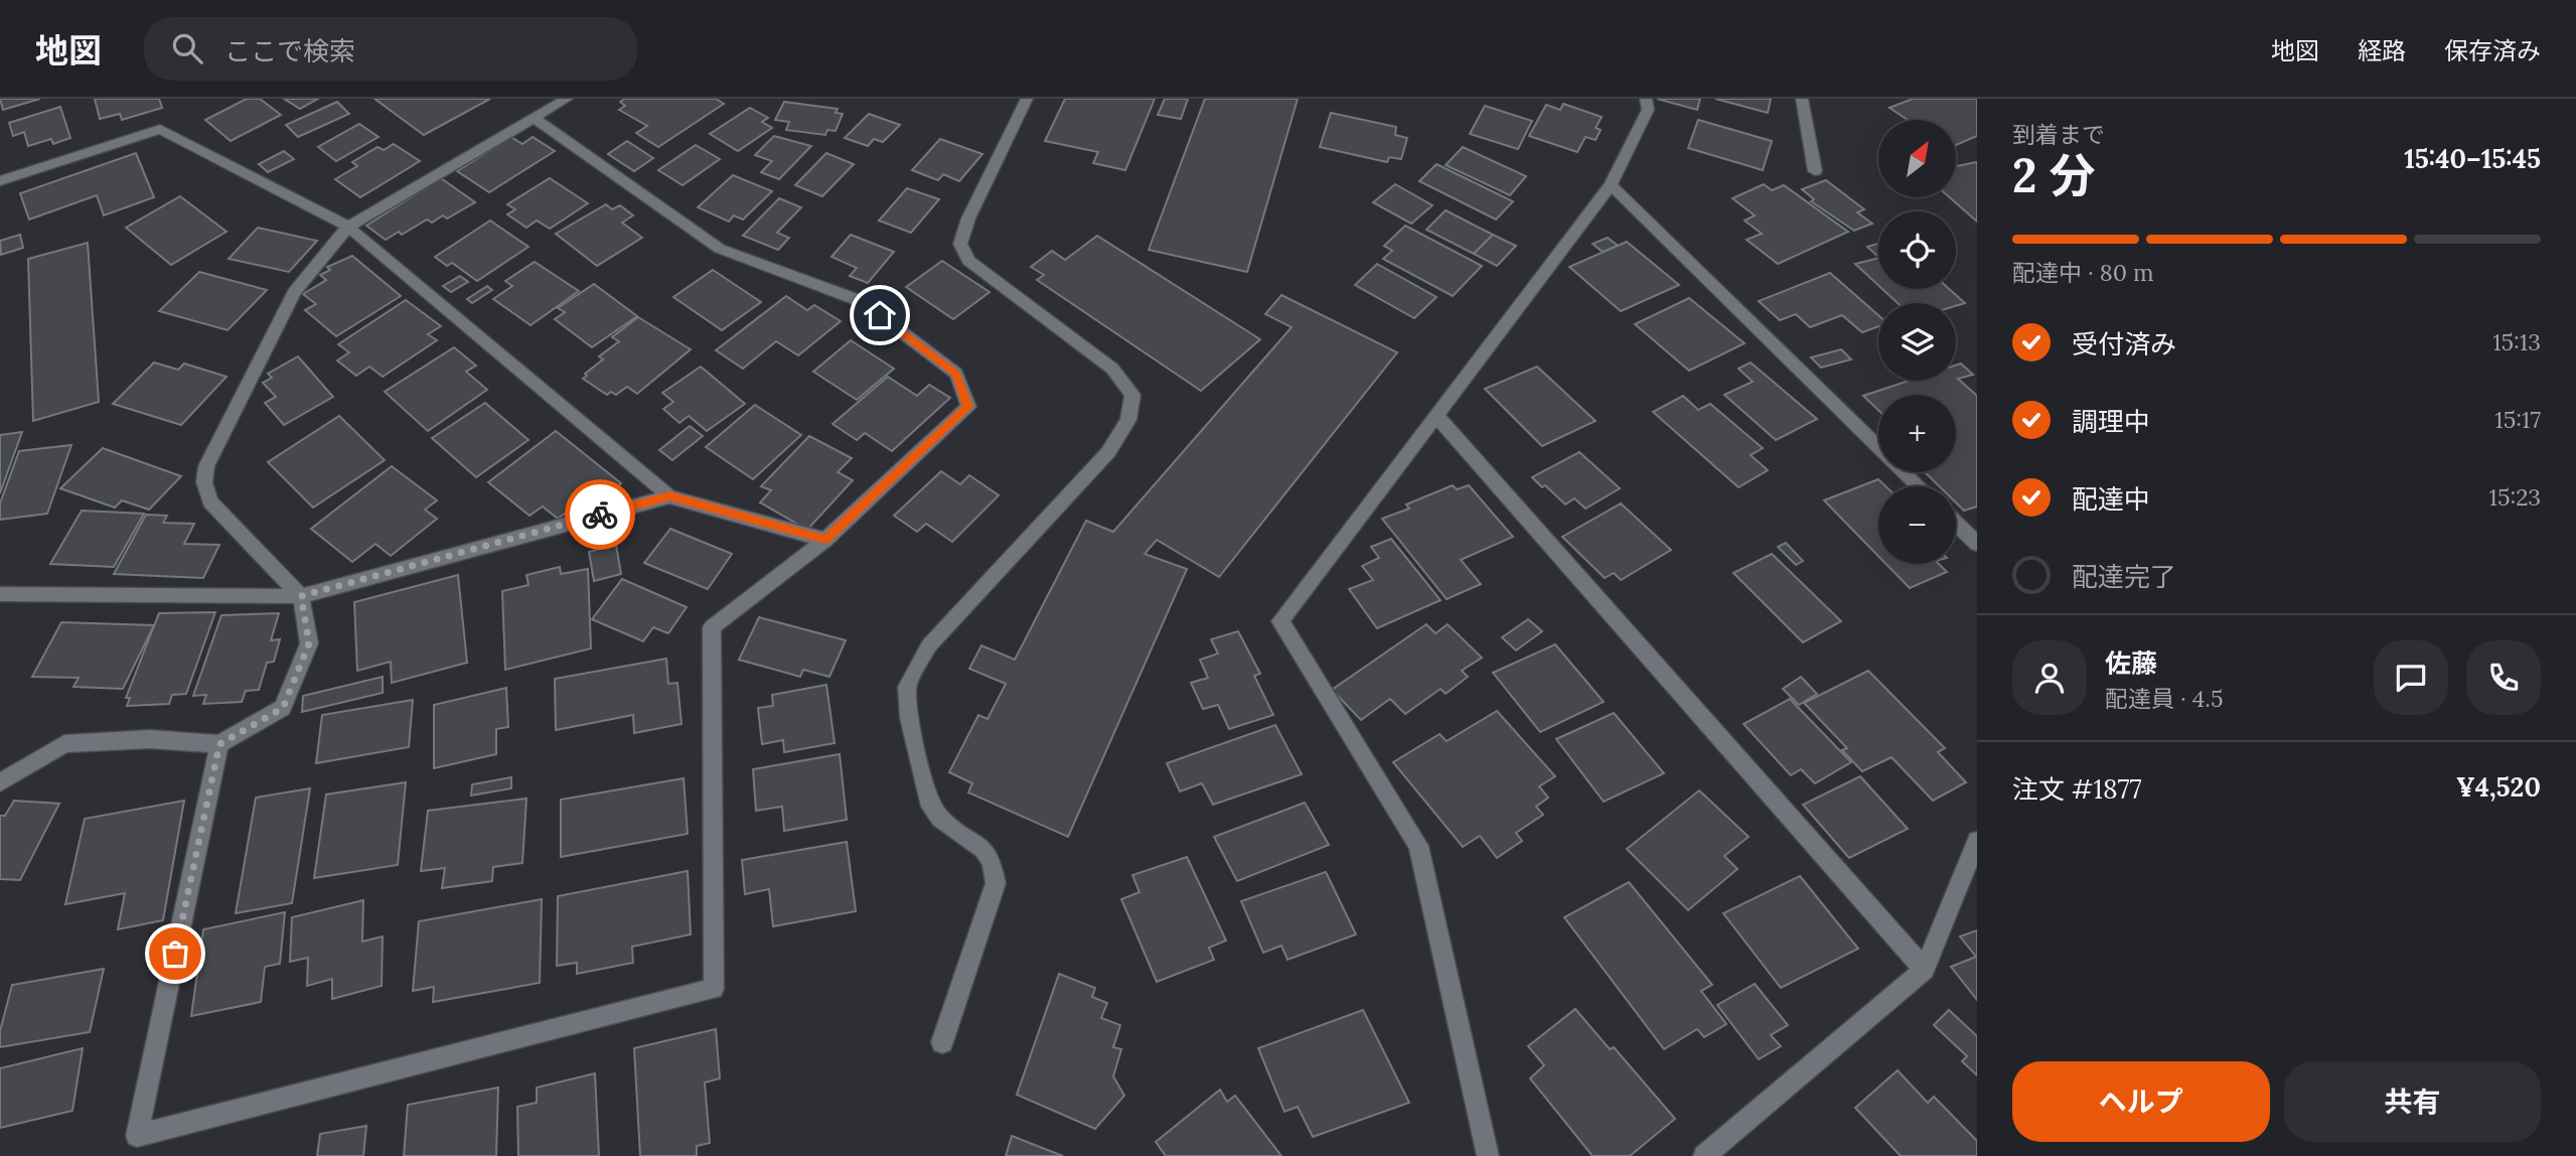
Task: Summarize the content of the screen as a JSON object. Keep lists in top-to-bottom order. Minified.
{"north":"top right","page":{"header":"地図","search":"ここで検索","nav":["地図","経路","保存済み"],"heading":["2 分","到着まで","15:40–15:45"],"panel":["佐藤","配達員 · 4.5","注文 #1877","¥4,520"],"map_buttons":["+","−"],"bar":"配達中 · 80 m","list":[["受付済み","15:13"],["調理中","15:17"],["配達中","15:23"],"配達完了"],"buttons":["ヘルプ","共有"]}}
